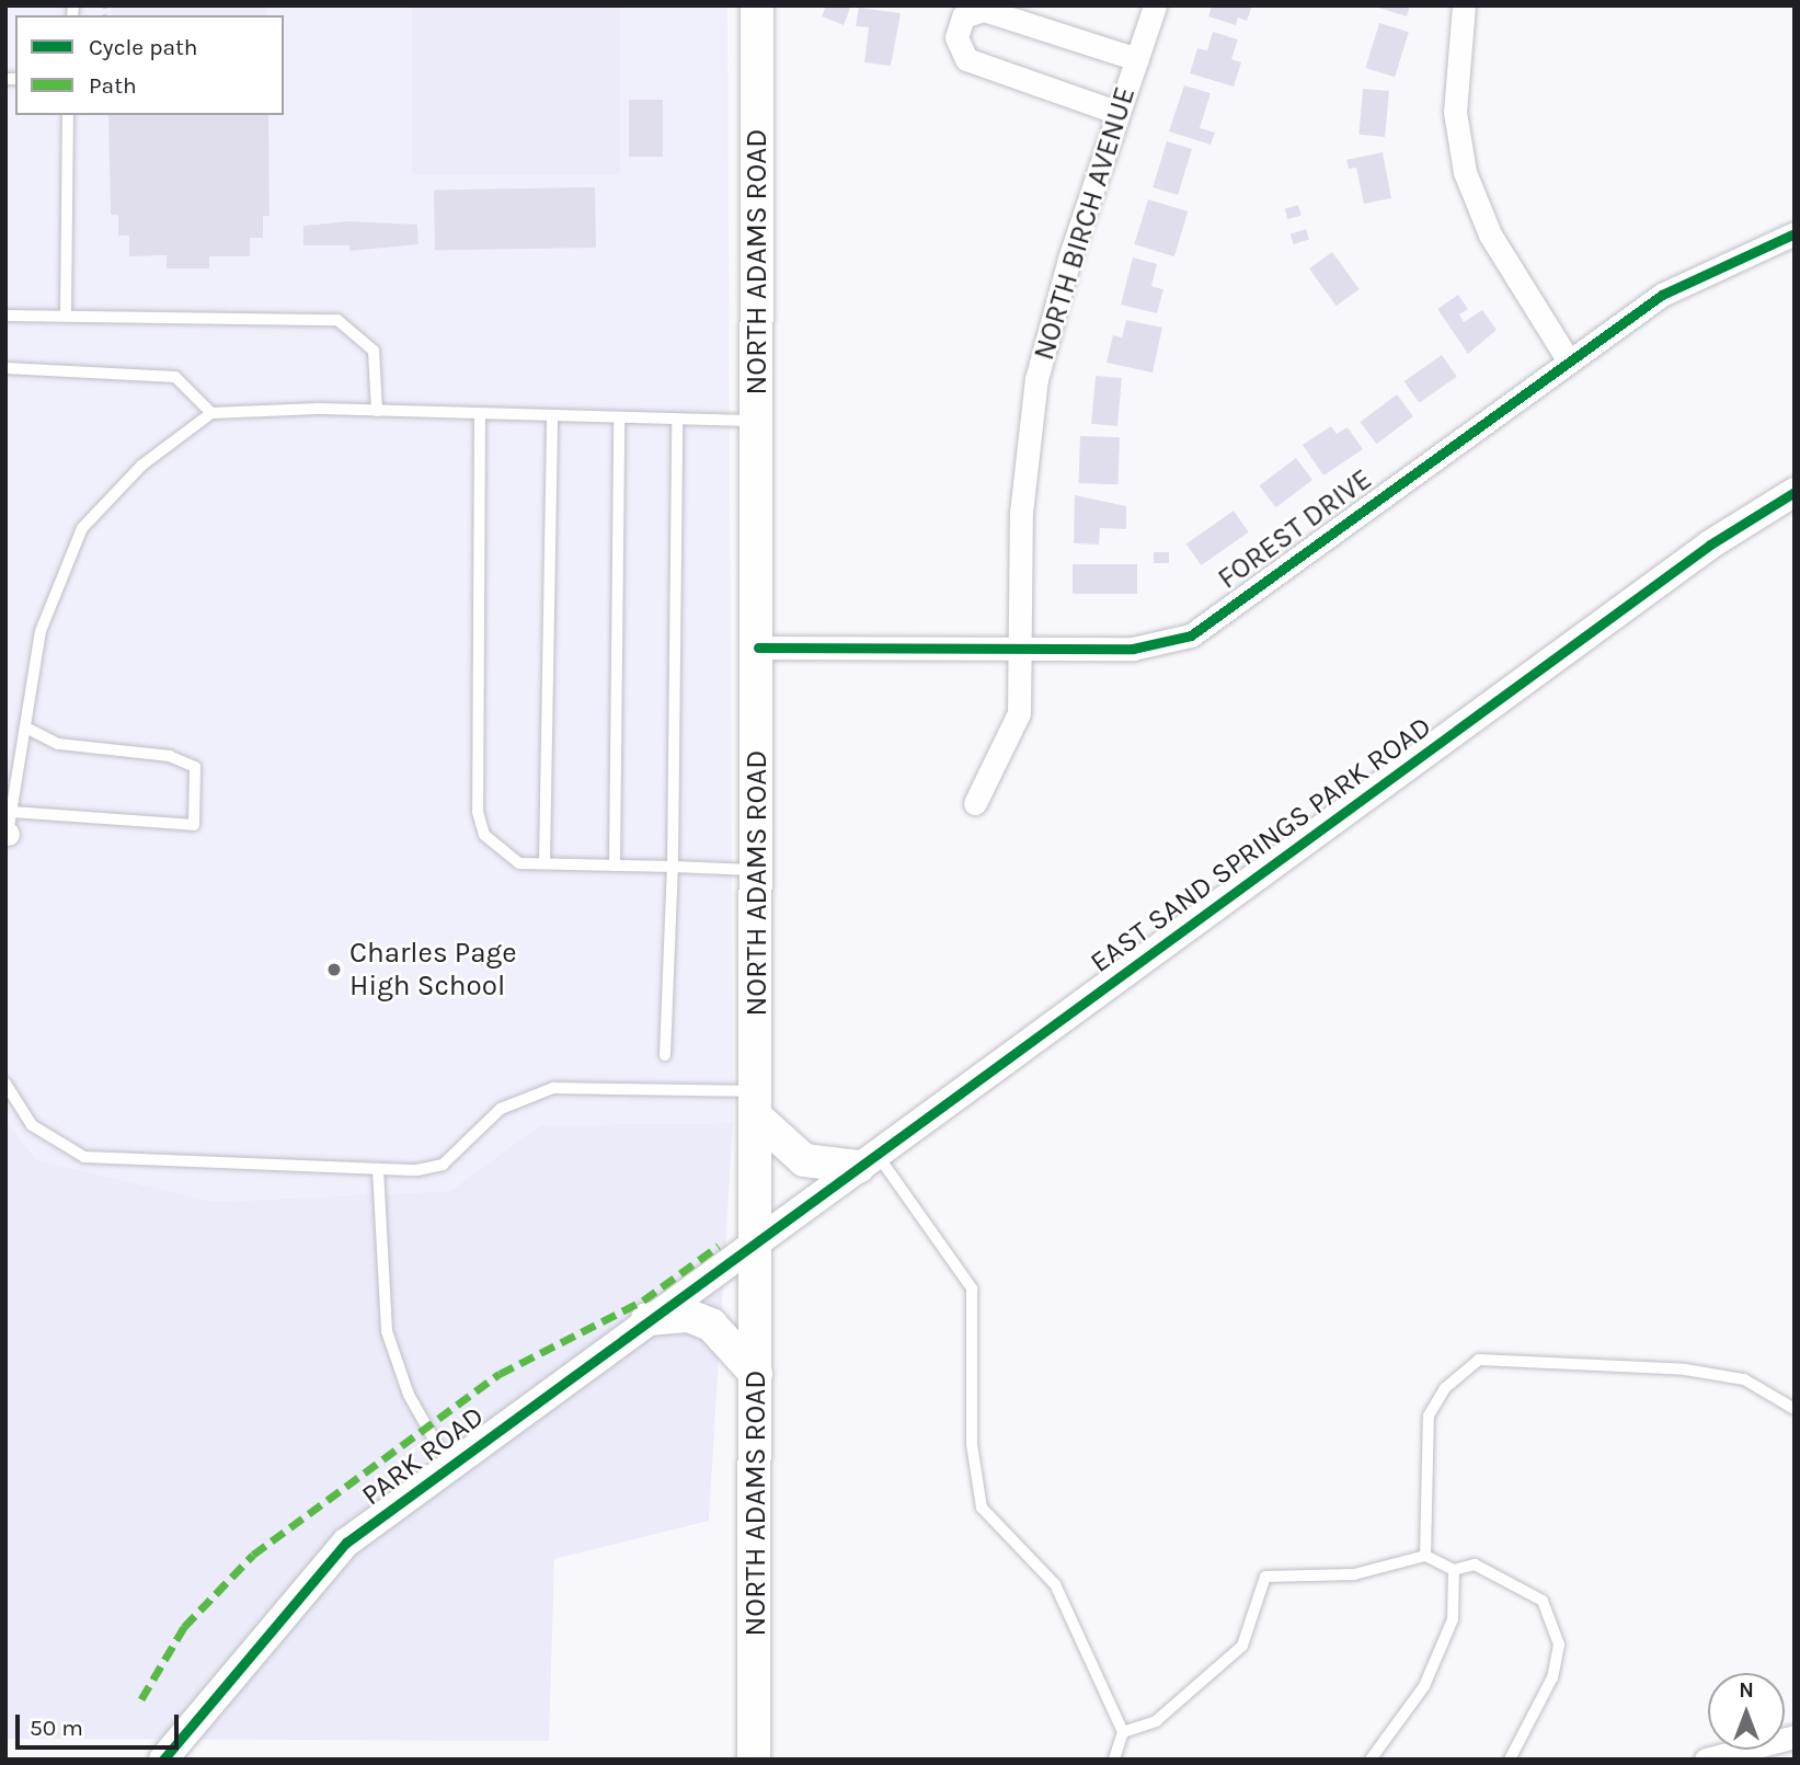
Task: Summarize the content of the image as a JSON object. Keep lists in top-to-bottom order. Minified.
{"streets":{"main road":["NORTH ADAMS ROAD"],"street":["NORTH BIRCH AVENUE","FOREST DRIVE","EAST SAND SPRINGS PARK ROAD","PARK ROAD"]},"crossings":[["NORTH BIRCH AVENUE","FOREST DRIVE"],["NORTH ADAMS ROAD","FOREST DRIVE"],["NORTH ADAMS ROAD","EAST SAND SPRINGS PARK ROAD"],["NORTH ADAMS ROAD","PARK ROAD"],["EAST SAND SPRINGS PARK ROAD","PARK ROAD"]],"places":["Charles Page High School"],"legend":["Cycle path","Path"],"scale_bar":"50 m","north":"top"}
